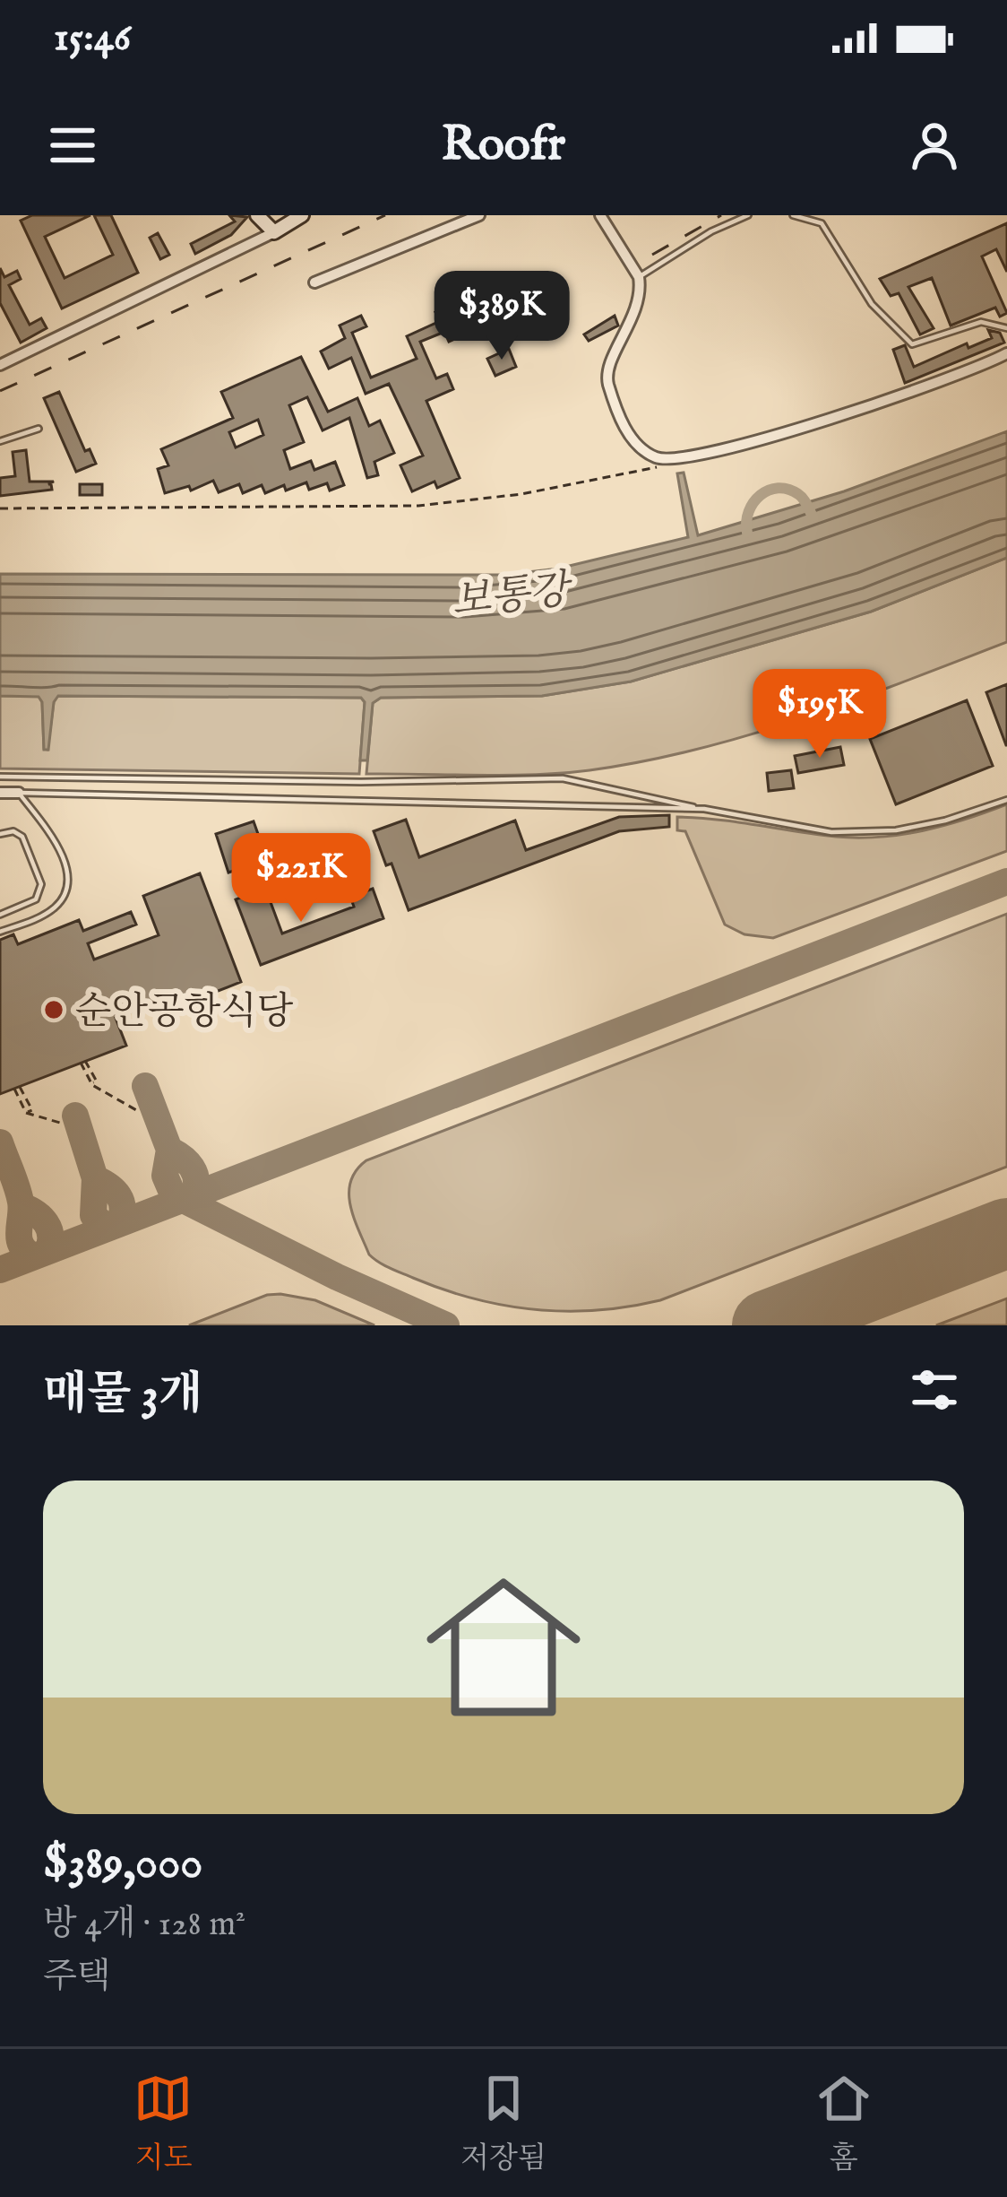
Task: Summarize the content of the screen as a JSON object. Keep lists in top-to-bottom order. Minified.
{"water":["보통강"],"places":["순안공항식당"],"page":{"status":"15:46","header":"Roofr","price":["$389K","$195K","$221K"],"heading":"매물 3개","list":[{"name":"$389,000","note":"방 4개 · 128 m² · 주택"}],"tabs":["지도","저장됨","홈"]}}
